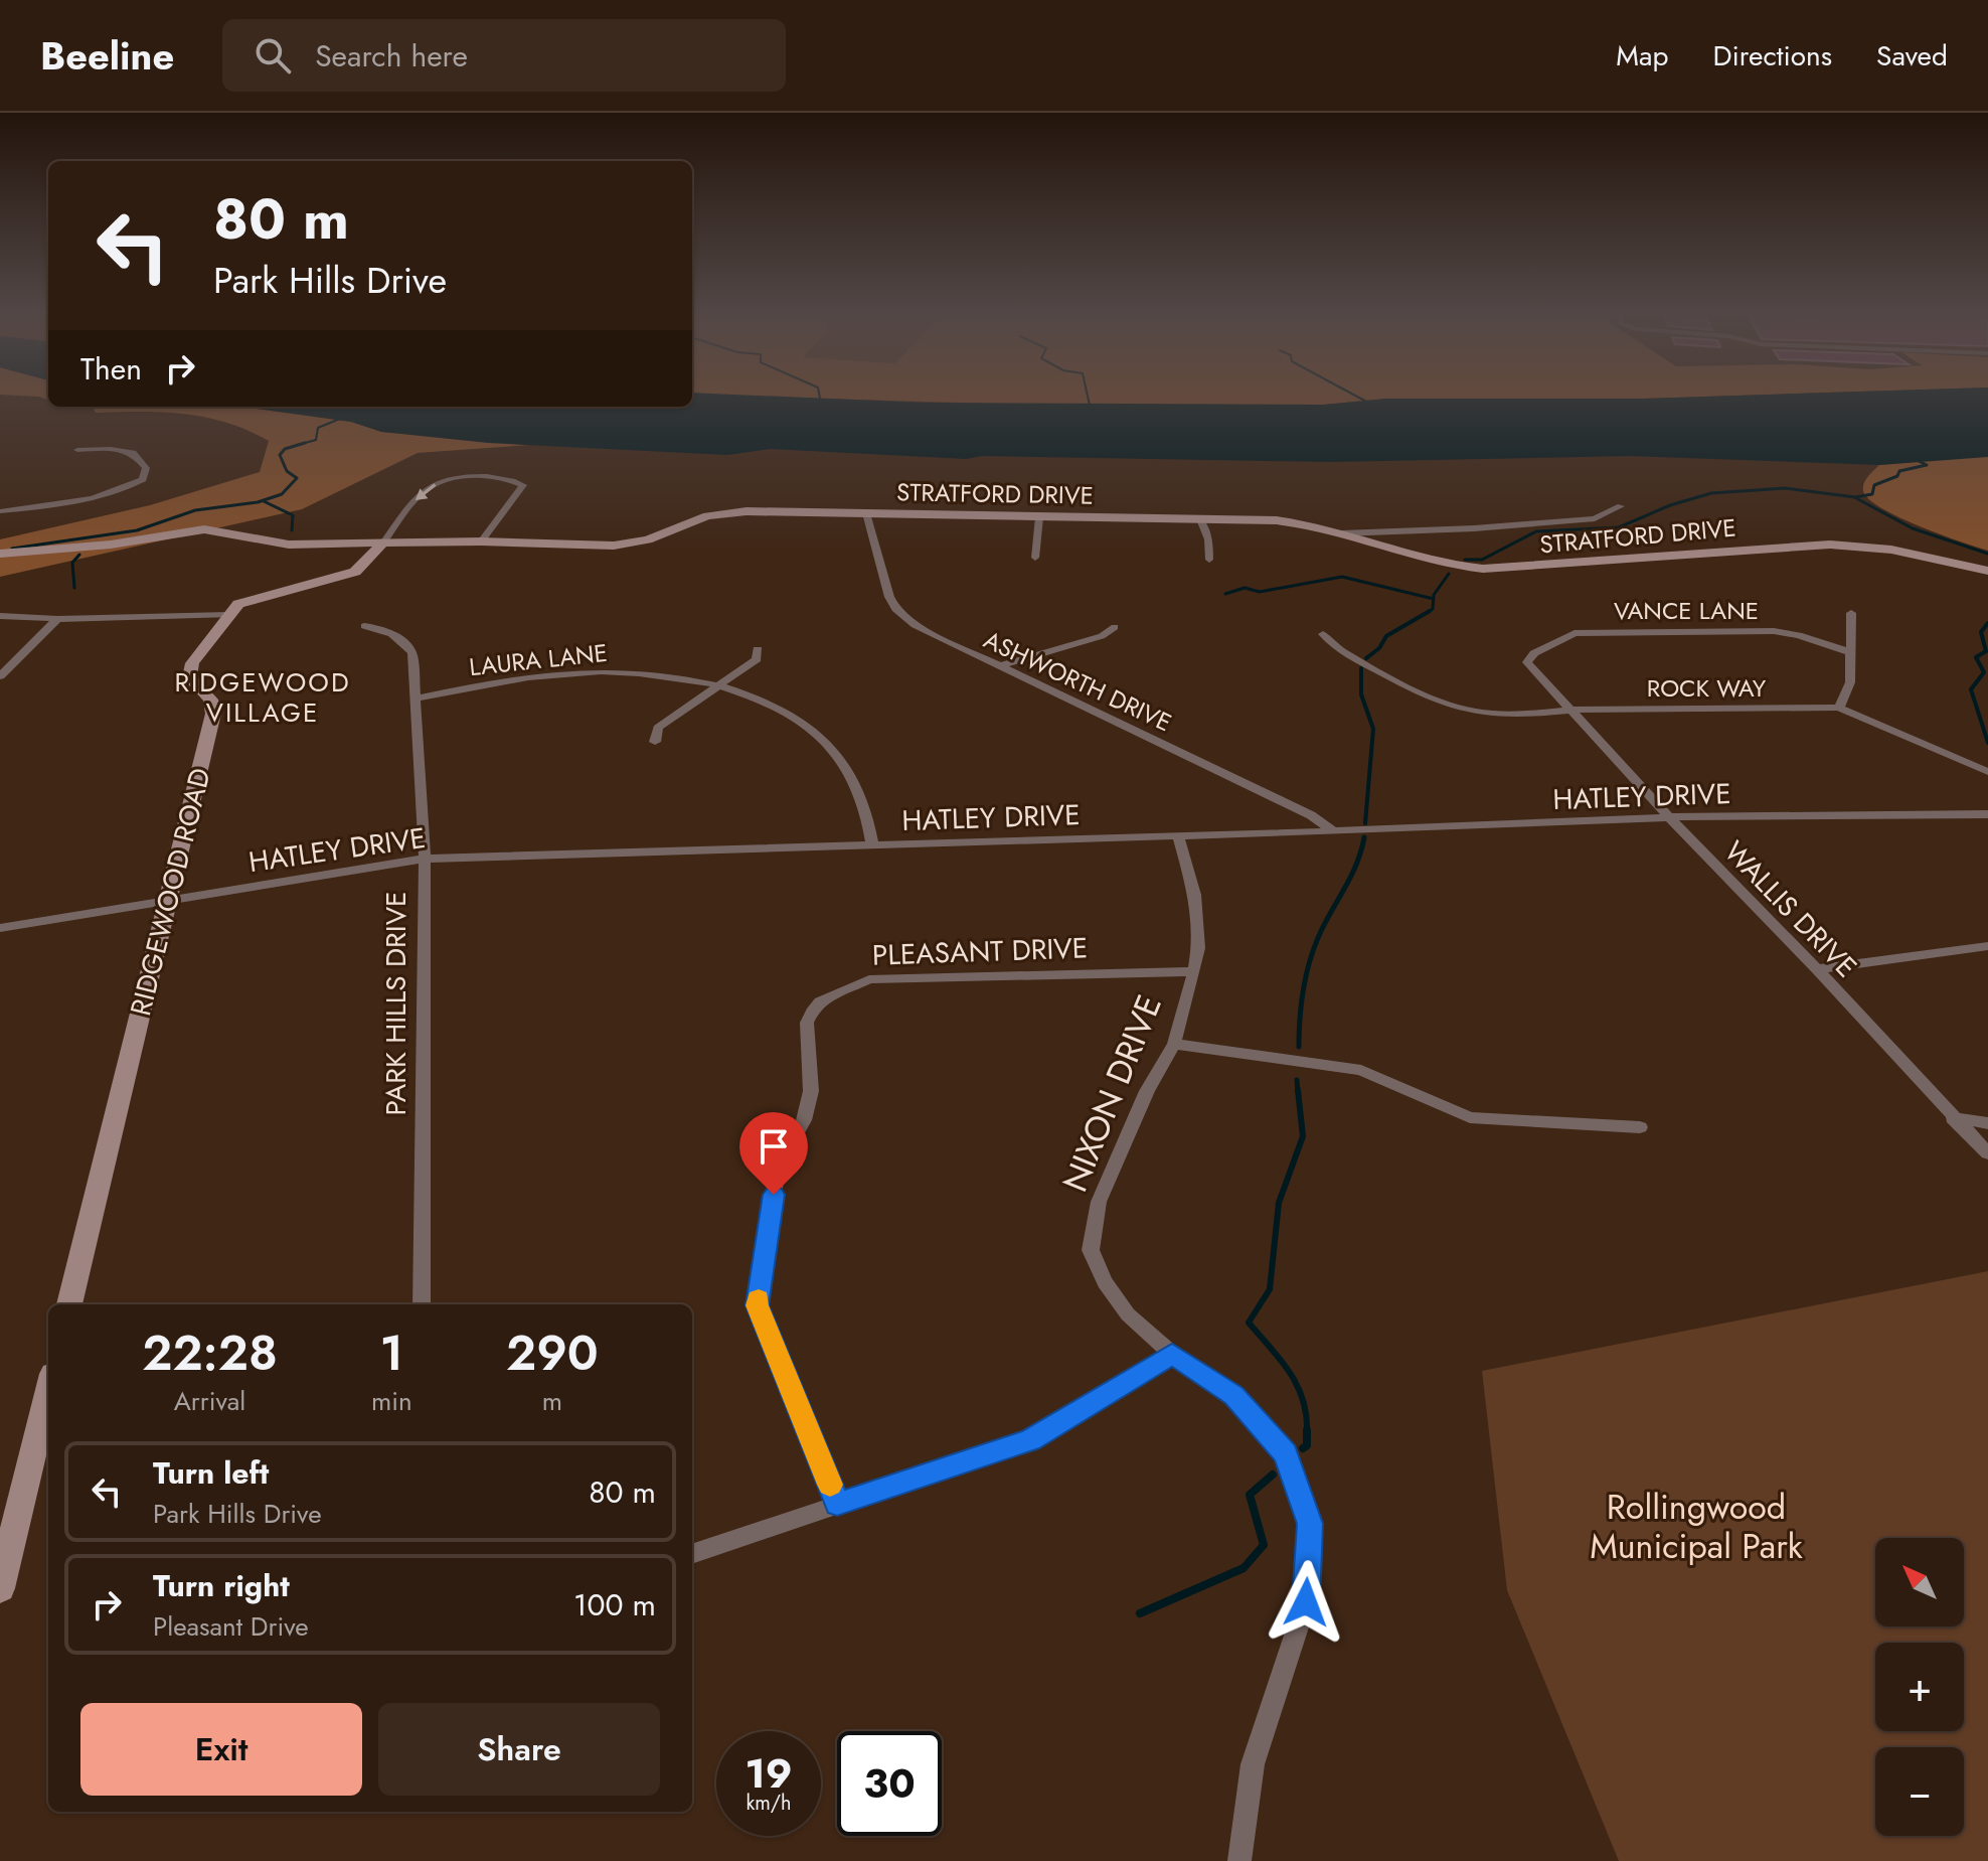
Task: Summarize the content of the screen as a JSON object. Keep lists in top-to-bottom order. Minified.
{"streets":{"street":["STRATFORD DRIVE","VANCE LANE","LAURA LANE","ASHWORTH DRIVE","ROCK WAY","HATLEY DRIVE","RIDGEWOOD ROAD","WALLIS DRIVE","PLEASANT DRIVE","PARK HILLS DRIVE","NIXON DRIVE"]},"crossings":[["STRATFORD DRIVE","ASHWORTH DRIVE"],["STRATFORD DRIVE","RIDGEWOOD ROAD"],["VANCE LANE","WALLIS DRIVE"],["LAURA LANE","HATLEY DRIVE"],["LAURA LANE","PARK HILLS DRIVE"],["ASHWORTH DRIVE","HATLEY DRIVE"],["ROCK WAY","WALLIS DRIVE"],["HATLEY DRIVE","RIDGEWOOD ROAD"],["HATLEY DRIVE","WALLIS DRIVE"],["HATLEY DRIVE","PARK HILLS DRIVE"],["HATLEY DRIVE","NIXON DRIVE"],["PLEASANT DRIVE","NIXON DRIVE"]],"districts":["RIDGEWOOD VILLAGE"],"parks":["Rollingwood Municipal Park"],"north":"top left","page":{"header":"Beeline","search":"Search here","nav":["Map","Directions","Saved"],"turn":["80 m","Park Hills Drive"],"then":"Then","eta":["22:28","Arrival","1","min","290","m"],"list":[{"name":"Turn left","note":"Park Hills Drive","value":"80 m"},{"name":"Turn right","note":"Pleasant Drive","value":"100 m"}],"map_buttons":["+","−"],"buttons":["Exit","Share"],"speed":"19 km/h","limit":"30"}}
